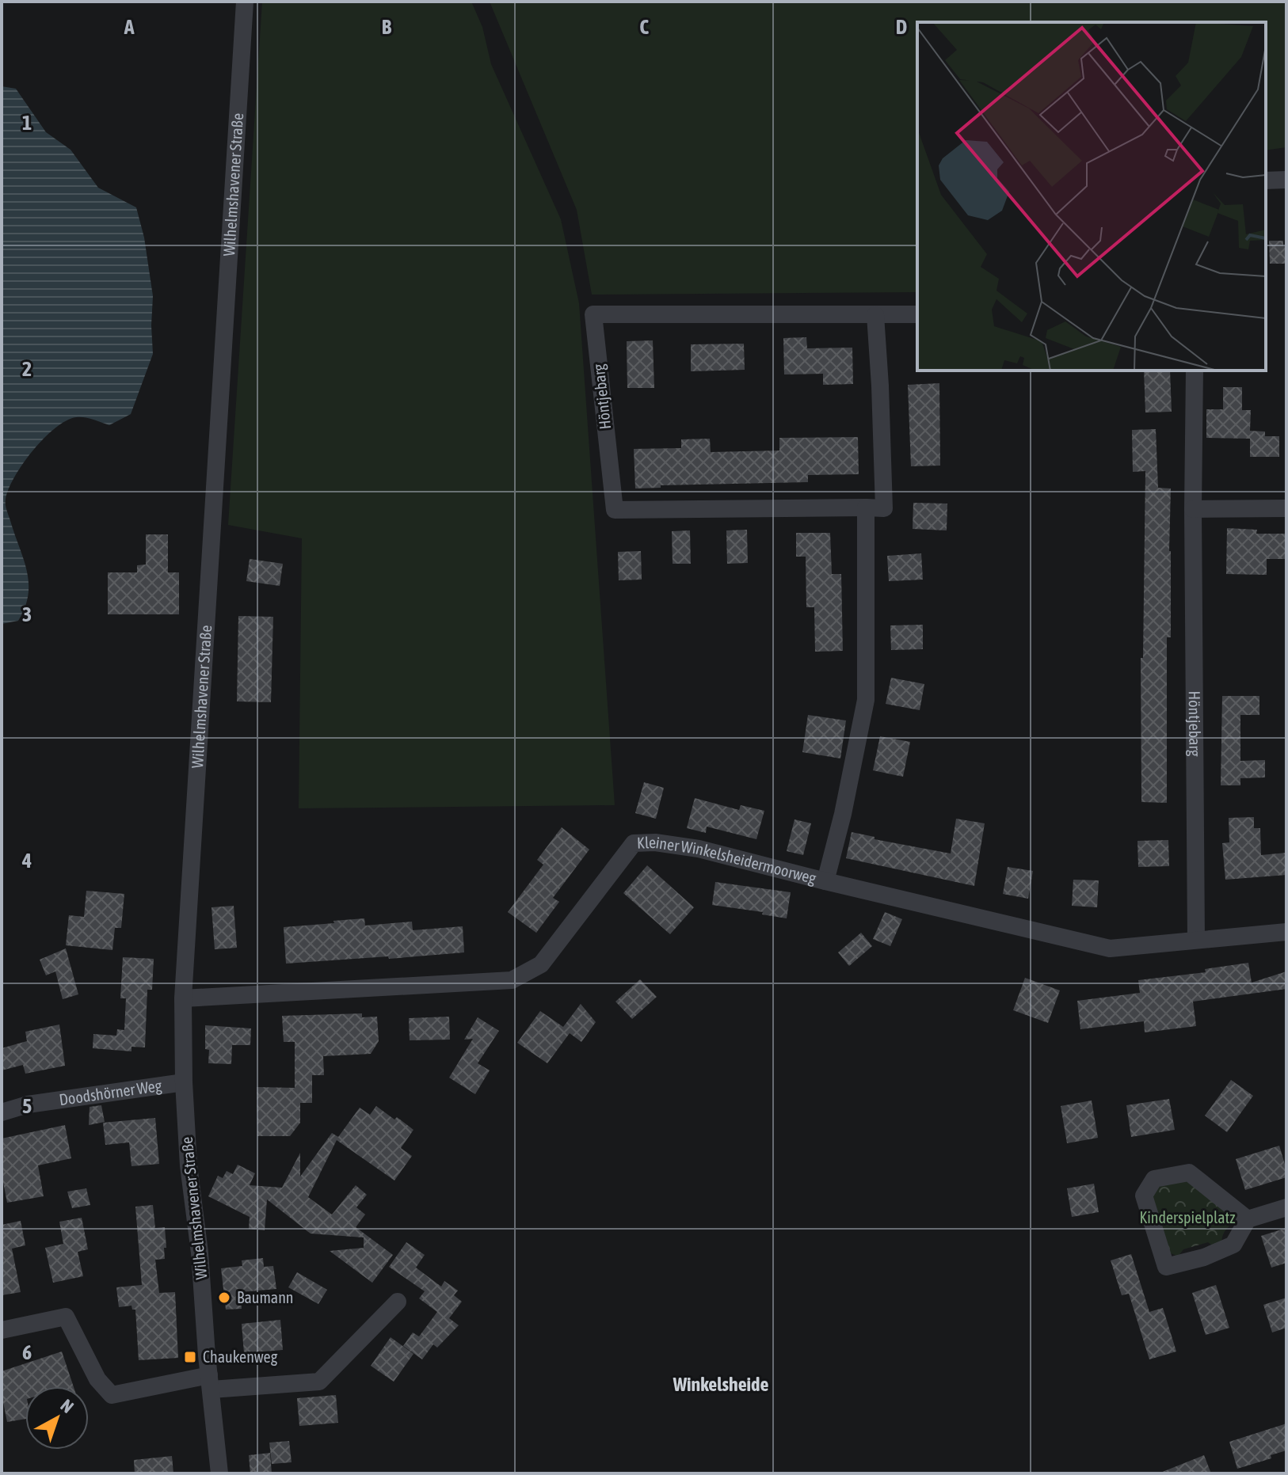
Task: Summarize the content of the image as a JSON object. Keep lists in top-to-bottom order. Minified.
{"streets":{"street":["Wilhelmshavener Straße","Höntjebarg","Kleiner Winkelsheidermoorweg","Doodshörner Weg"]},"crossings":[["Wilhelmshavener Straße","Kleiner Winkelsheidermoorweg"],["Wilhelmshavener Straße","Doodshörner Weg"],["Höntjebarg","Kleiner Winkelsheidermoorweg"]],"districts":["Winkelsheide"],"parks":["Kinderspielplatz"],"places":{"other":["Baumann"],"transit":["Chaukenweg"]},"north":"top right","grid":{"columns":["A","B","C","D"],"rows":["1","2","3","4","5","6"]}}
